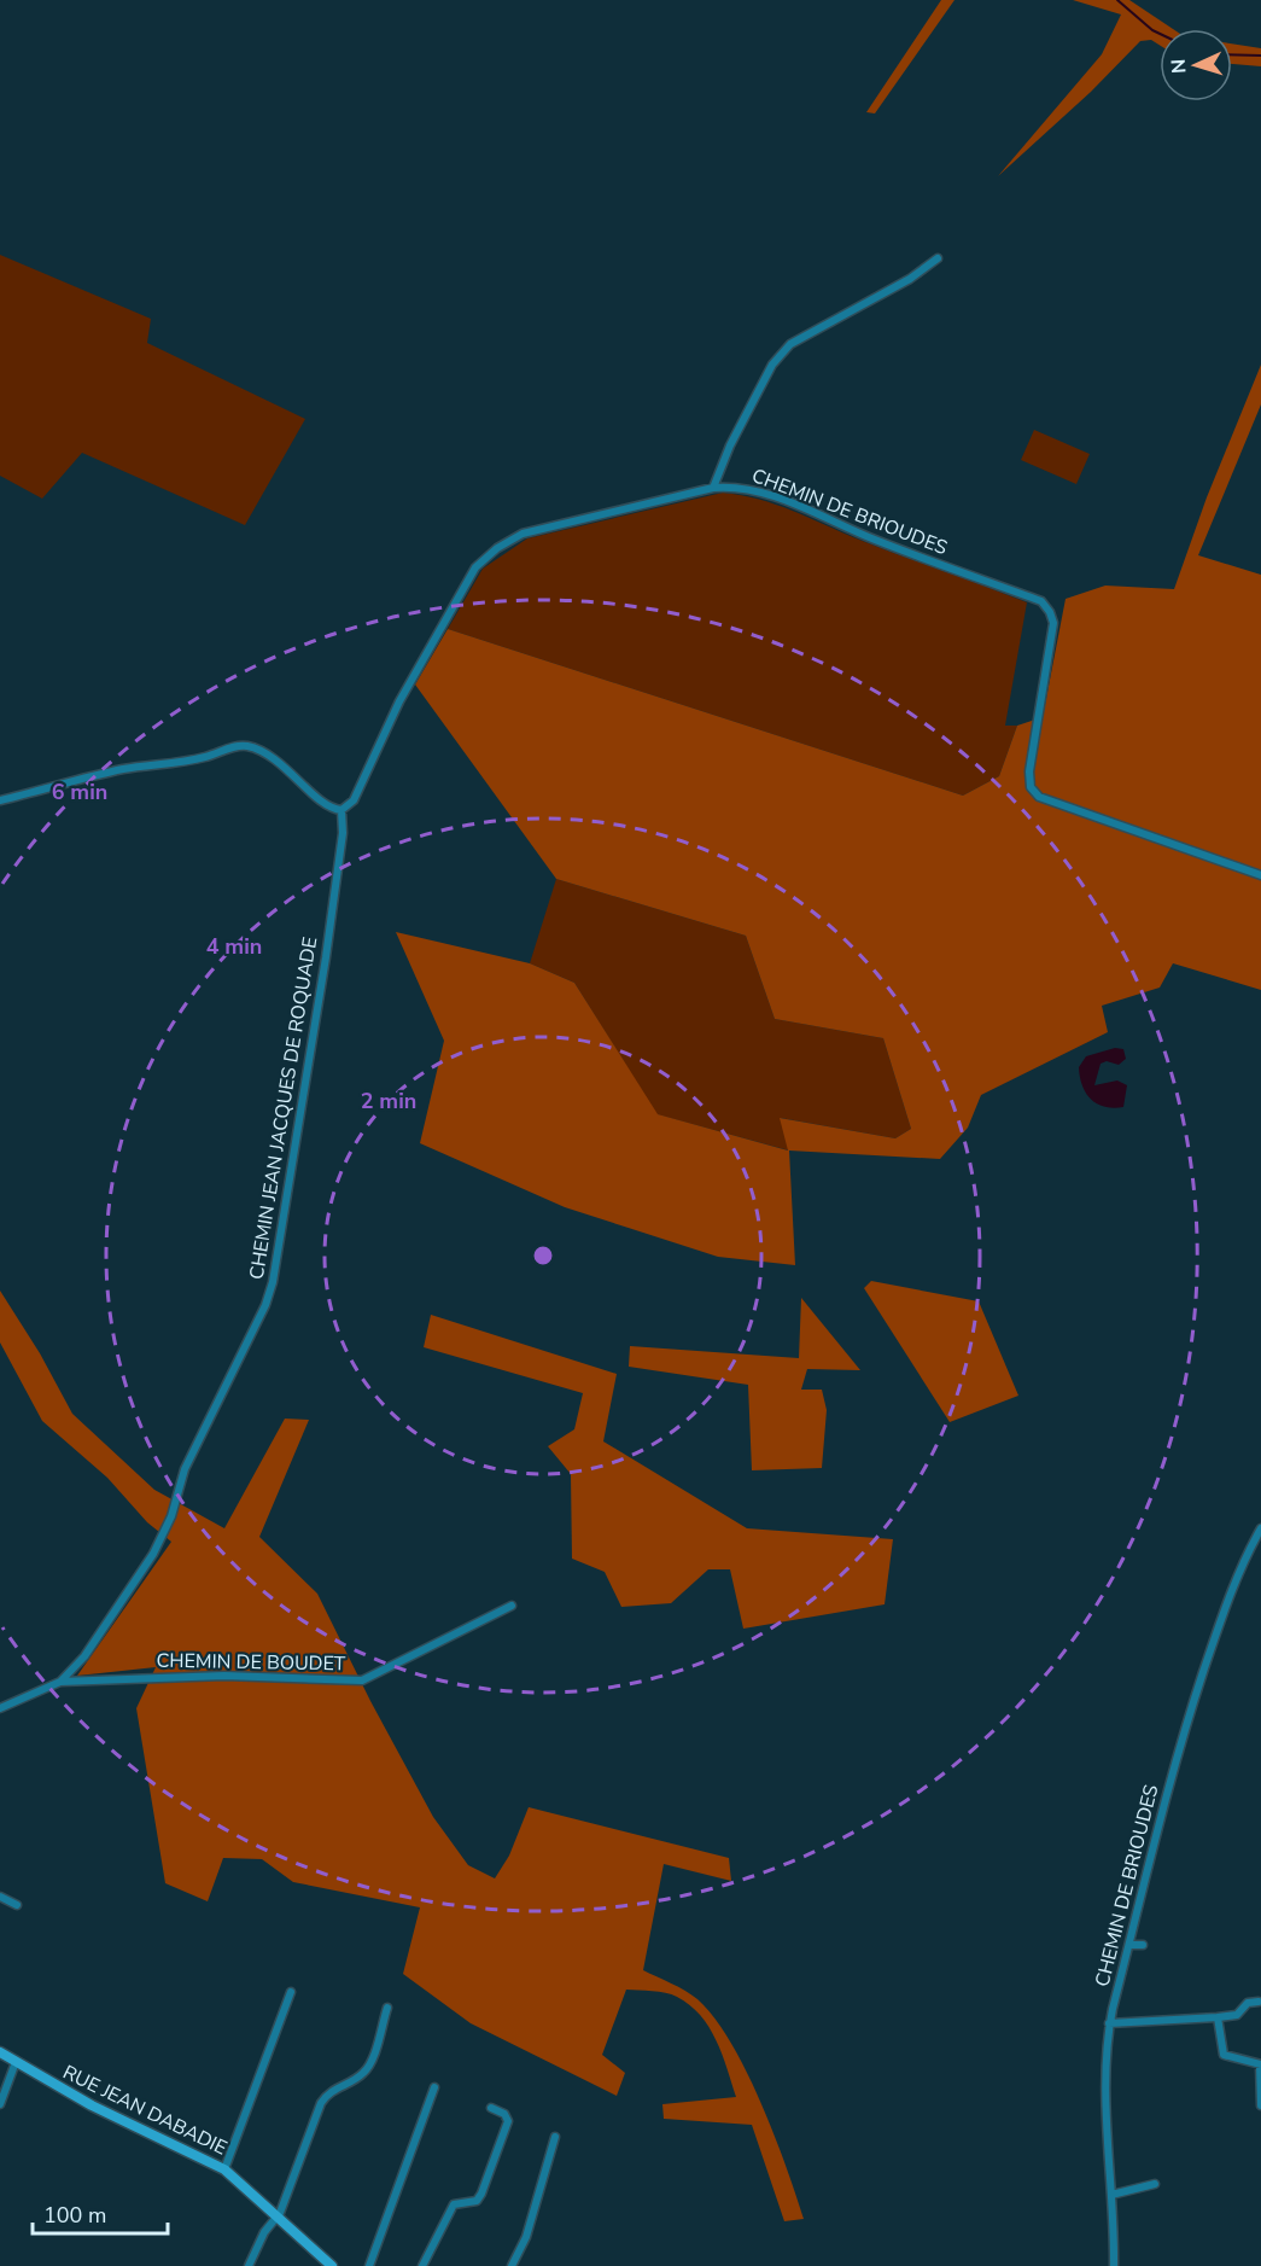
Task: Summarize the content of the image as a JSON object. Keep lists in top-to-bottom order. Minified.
{"streets":{"street":["CHEMIN DE BRIOUDES","CHEMIN JEAN JACQUES DE ROQUADE","CHEMIN DE BOUDET","RUE JEAN DABADIE"]},"crossings":[["CHEMIN DE BRIOUDES","CHEMIN JEAN JACQUES DE ROQUADE"],["CHEMIN JEAN JACQUES DE ROQUADE","CHEMIN DE BOUDET"]],"scale_bar":"100 m","north":"left","rings":["6 min","4 min","2 min"]}
